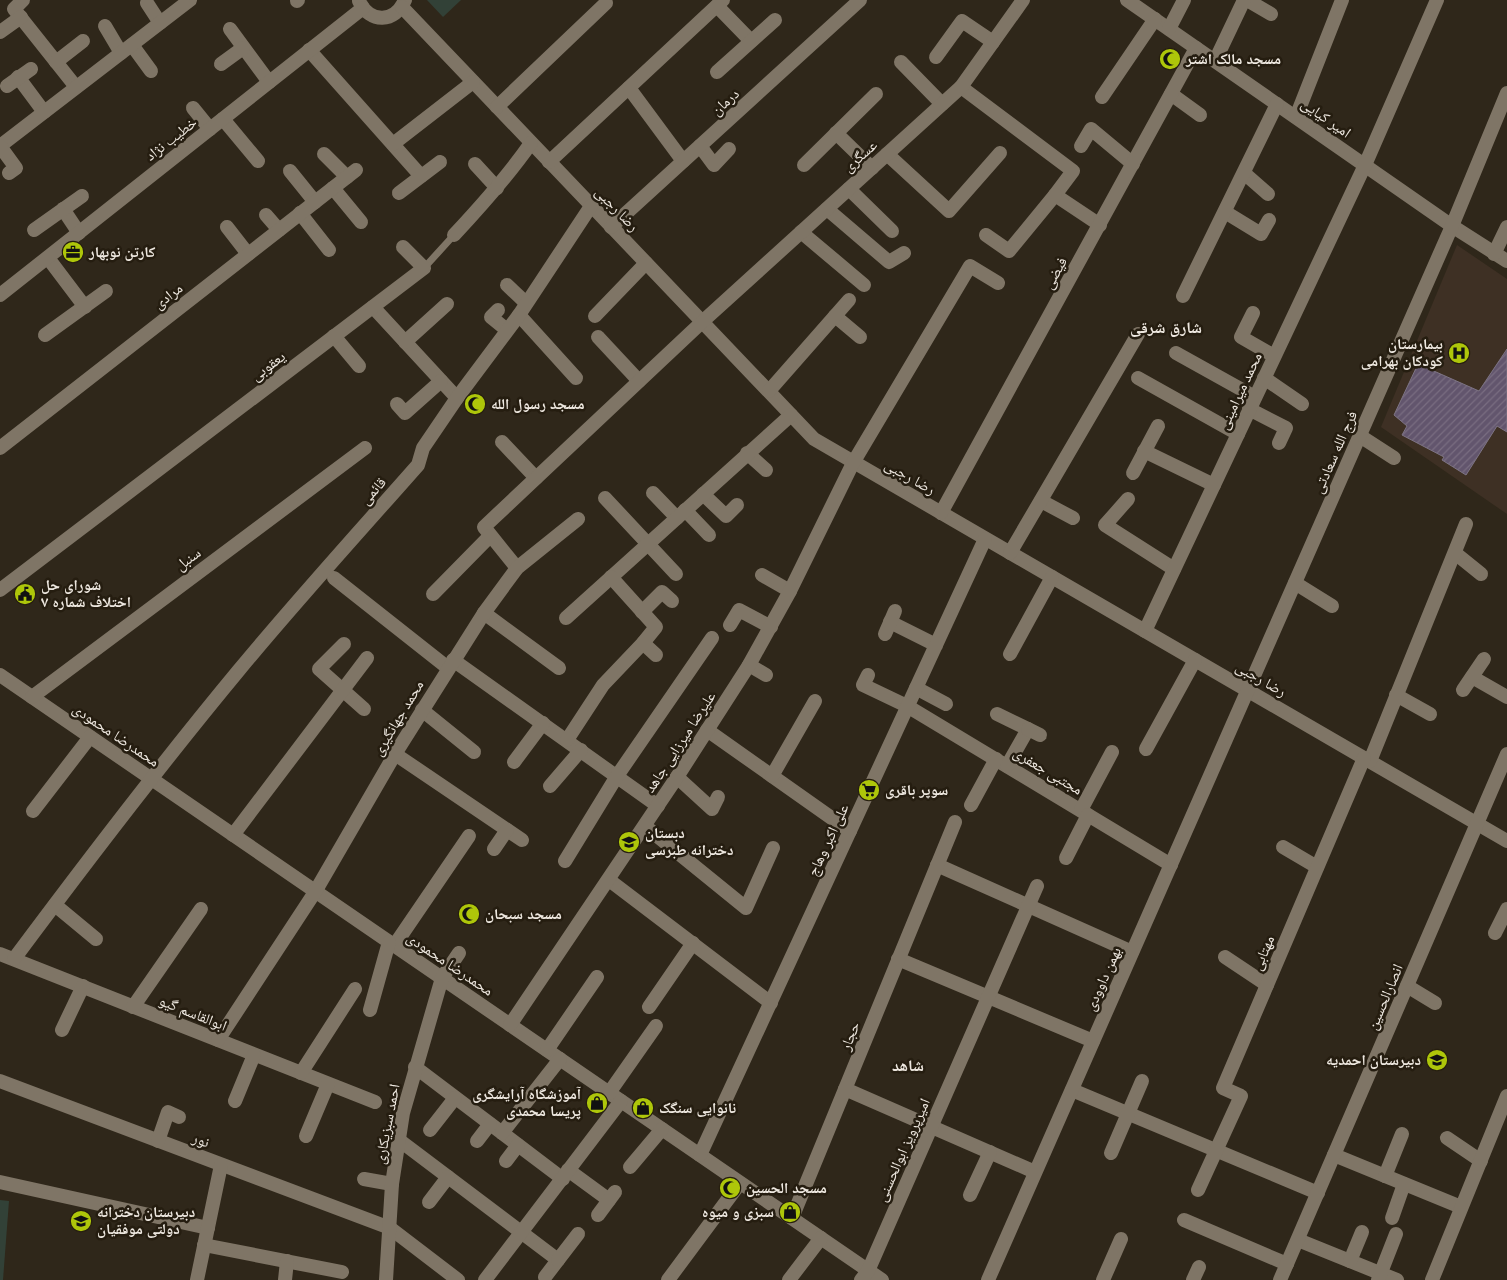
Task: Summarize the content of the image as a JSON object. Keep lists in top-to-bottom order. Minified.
{"streets":{"street":["درمان","امیر کیایی","خطیب نژاد","عسگری","رضا رجبی","فیضی","مرادی","یعقوبی","محمد میرامینی","فرج الله سعادتی","قائمی","سنبل","محمد جهانگیری","محمدرضا محمودی","علیرضا میرزایی جاهد","مجتبی جعفری","علی اکبر وهاج","مهتابی","بهمن داوودی","انصارالحسین","ابوالقاسم گیو","حجار","احمد سبزیکاری","نور","امیرپرویز ابوالحسنی"]},"crossings":[["درمان","رضا رجبی"],["امیر کیایی","فیضی"],["امیر کیایی","محمد میرامینی"],["امیر کیایی","فرج الله سعادتی"],["عسگری","رضا رجبی"],["رضا رجبی","فیضی"],["رضا رجبی","یعقوبی"],["رضا رجبی","محمد میرامینی"],["رضا رجبی","فرج الله سعادتی"],["رضا رجبی","قائمی"],["رضا رجبی","علیرضا میرزایی جاهد"],["رضا رجبی","علی اکبر وهاج"],["رضا رجبی","مهتابی"],["رضا رجبی","بهمن داوودی"],["رضا رجبی","انصارالحسین"],["فرج الله سعادتی","بهمن داوودی"],["قائمی","محمدرضا محمودی"],["قائمی","ابوالقاسم گیو"],["سنبل","محمدرضا محمودی"],["محمد جهانگیری","محمدرضا محمودی"],["محمد جهانگیری","ابوالقاسم گیو"],["محمدرضا محمودی","علیرضا میرزایی جاهد"],["محمدرضا محمودی","علی اکبر وهاج"],["محمدرضا محمودی","حجار"],["محمدرضا محمودی","احمد سبزیکاری"],["محمدرضا محمودی","امیرپرویز ابوالحسنی"],["مجتبی جعفری","علی اکبر وهاج"],["مجتبی جعفری","بهمن داوودی"],["احمد سبزیکاری","نور"]],"districts":["شارق شرقی","شاهد"],"places":{"mosque":["مسجد مالک اشتر","مسجد رسول الله","مسجد سبحان","مسجد الحسین"],"office":["کارتن نوبهار"],"hospital":["بیمارستان کودکان بهرامی"],"public building":["شورای حل اختلاف شماره ۷"],"supermarket":["سوپر باقری"],"school or university":["دبستان دخترانه طبرسی","دبیرستان احمدیه","دبیرستان دخترانه دولتی موفقیان"],"shop":["آموزشگاه آرایشگری پریسا محمدی","نانوایی سنگک","سبزی و میوه"]}}
